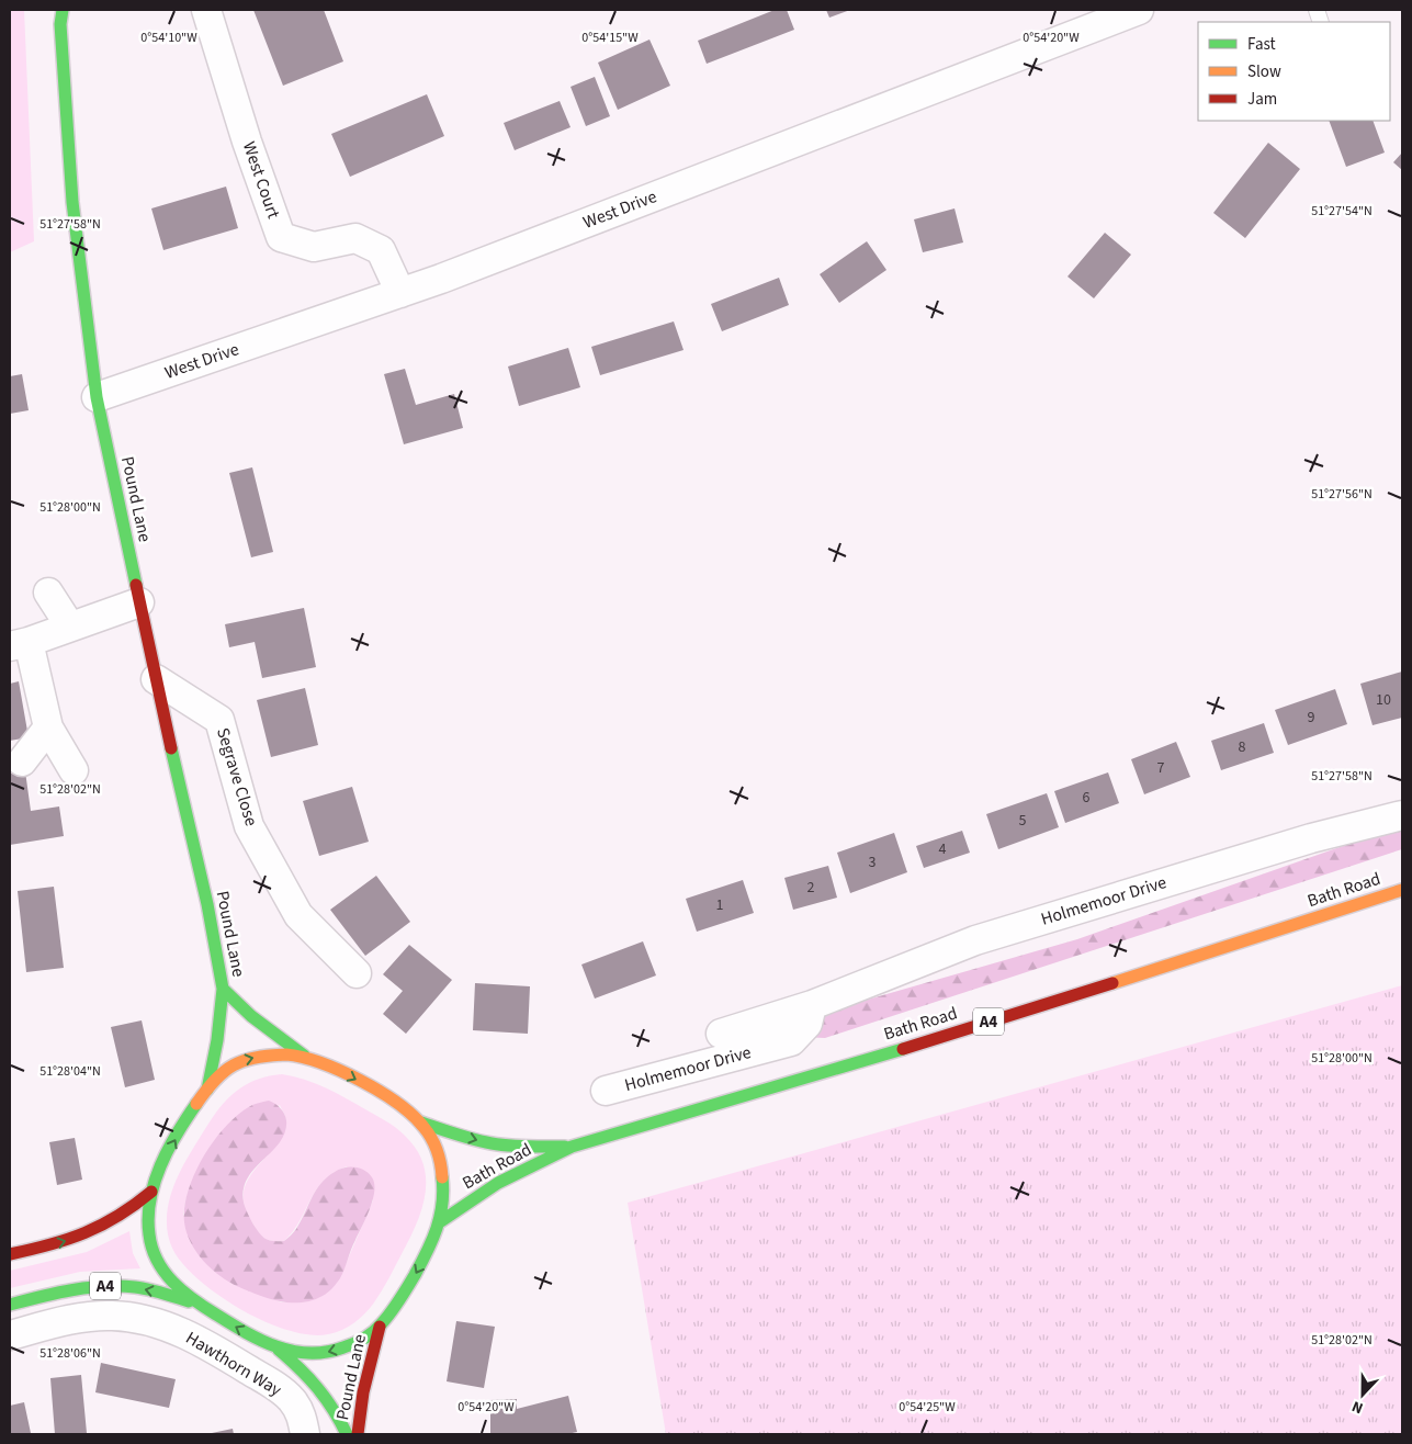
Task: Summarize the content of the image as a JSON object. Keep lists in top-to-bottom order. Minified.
{"streets":{"main road":["Pound Lane","Bath Road","A4"],"street":["West Court","West Drive","Segrave Close","Holmemoor Drive","Hawthorn Way"]},"crossings":[["West Court","West Drive"],["West Drive","Pound Lane"],["Pound Lane","Segrave Close"]],"house_numbers":["10","9","8","7","6","5","4","3","2","1"],"legend":["Fast","Slow","Jam"],"north":"bottom","coordinates":["0°54'15\"W","0°54'20\"W","0°54'10\"W","51°27'54\"N","51°27'58\"N","51°27'56\"N","51°28'00\"N","51°28'02\"N","51°28'04\"N","51°28'06\"N","0°54'25\"W"]}
